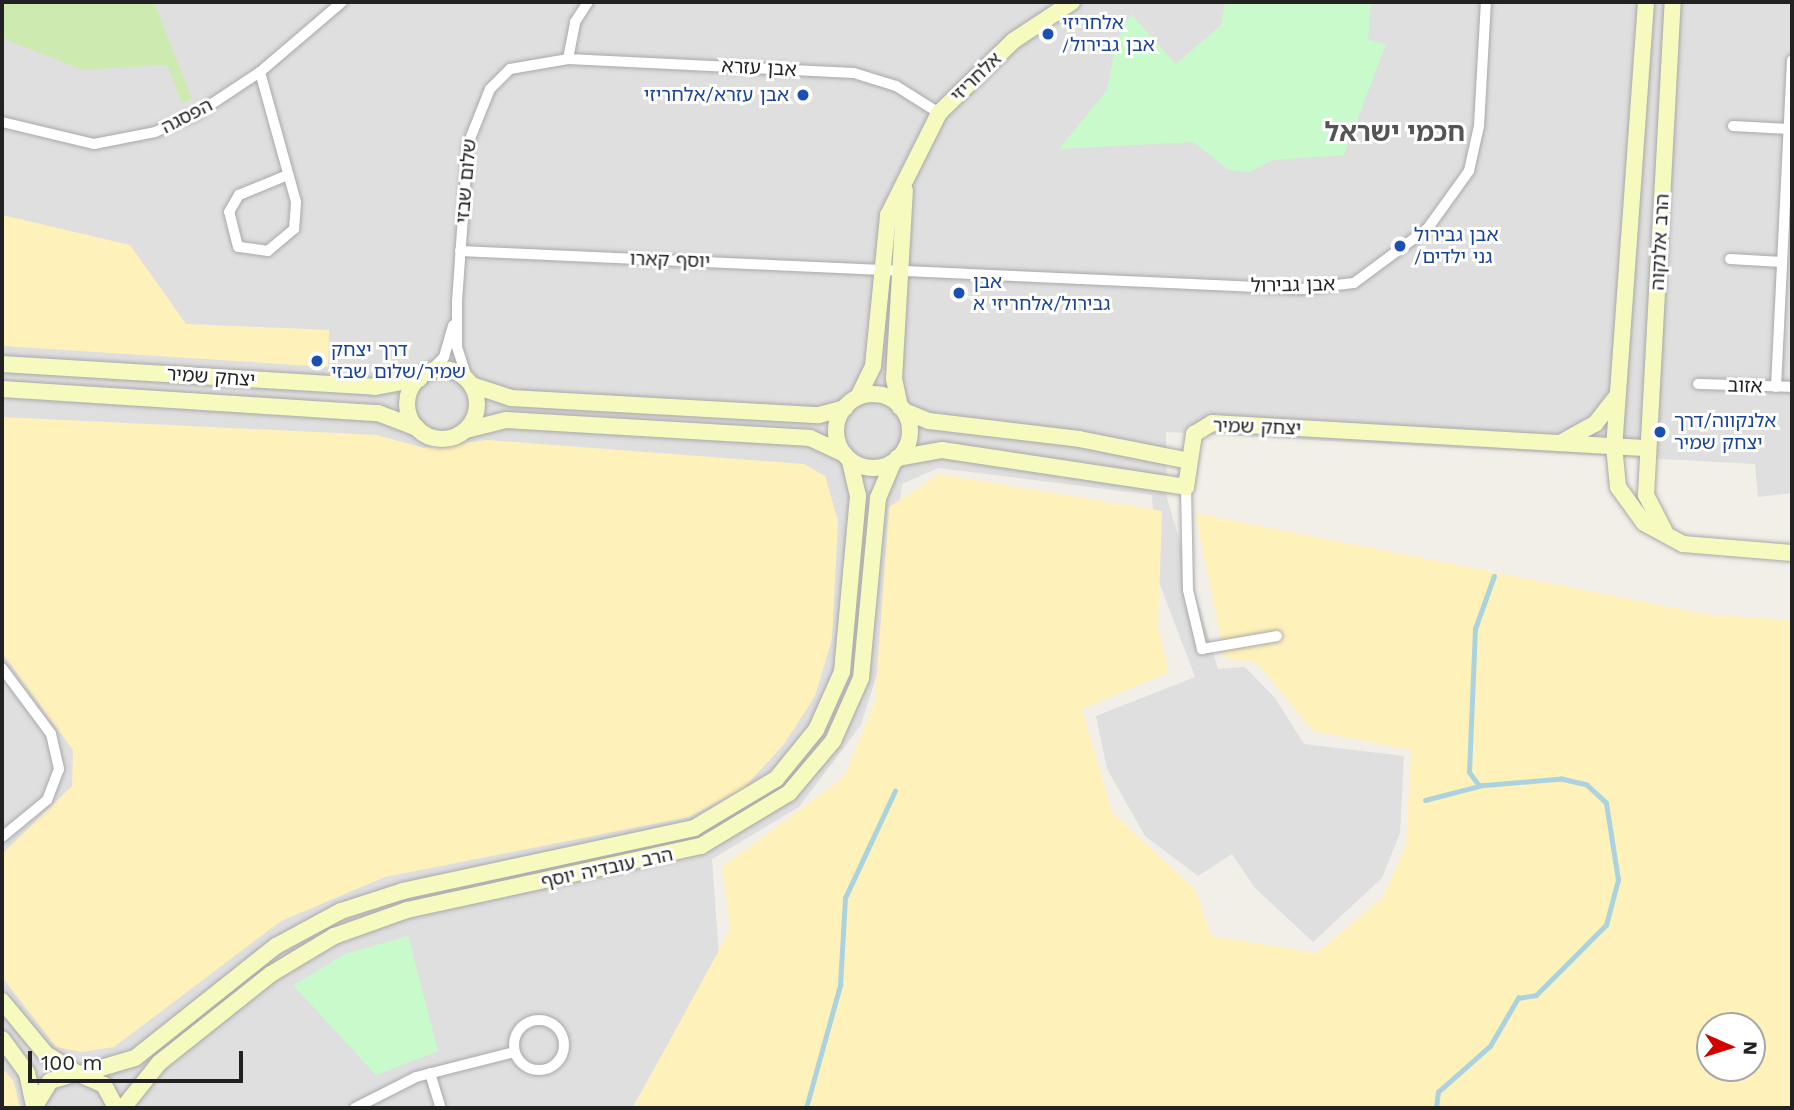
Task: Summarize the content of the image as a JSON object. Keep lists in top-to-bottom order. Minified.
{"streets":{"main road":["אלחריזי","הרב אלנקוה","יצחק שמיר","הרב עובדיה יוסף"],"street":["אבן עזרא","הפסגה","שלום שבזי","יוסף קארו","אבן גבירול","אזוב"]},"crossings":[["אבן עזרא","אלחריזי"],["אבן עזרא","שלום שבזי"],["אלחריזי","יוסף קארו"],["אלחריזי","אבן גבירול"],["אלחריזי","הרב עובדיה יוסף"],["שלום שבזי","יוסף קארו"],["שלום שבזי","יצחק שמיר"],["יוסף קארו","אבן גבירול"]],"districts":["חכמי ישראל"],"places":["אלחריזי /אבן גבירול","אבן עזרא/אלחריזי","אבן גבירול /גני ילדים","אבן גבירול/אלחריזי א","דרך יצחק שמיר/שלום שבזי","אלנקווה/דרך יצחק שמיר"],"scale_bar":"100 m","north":"right"}
